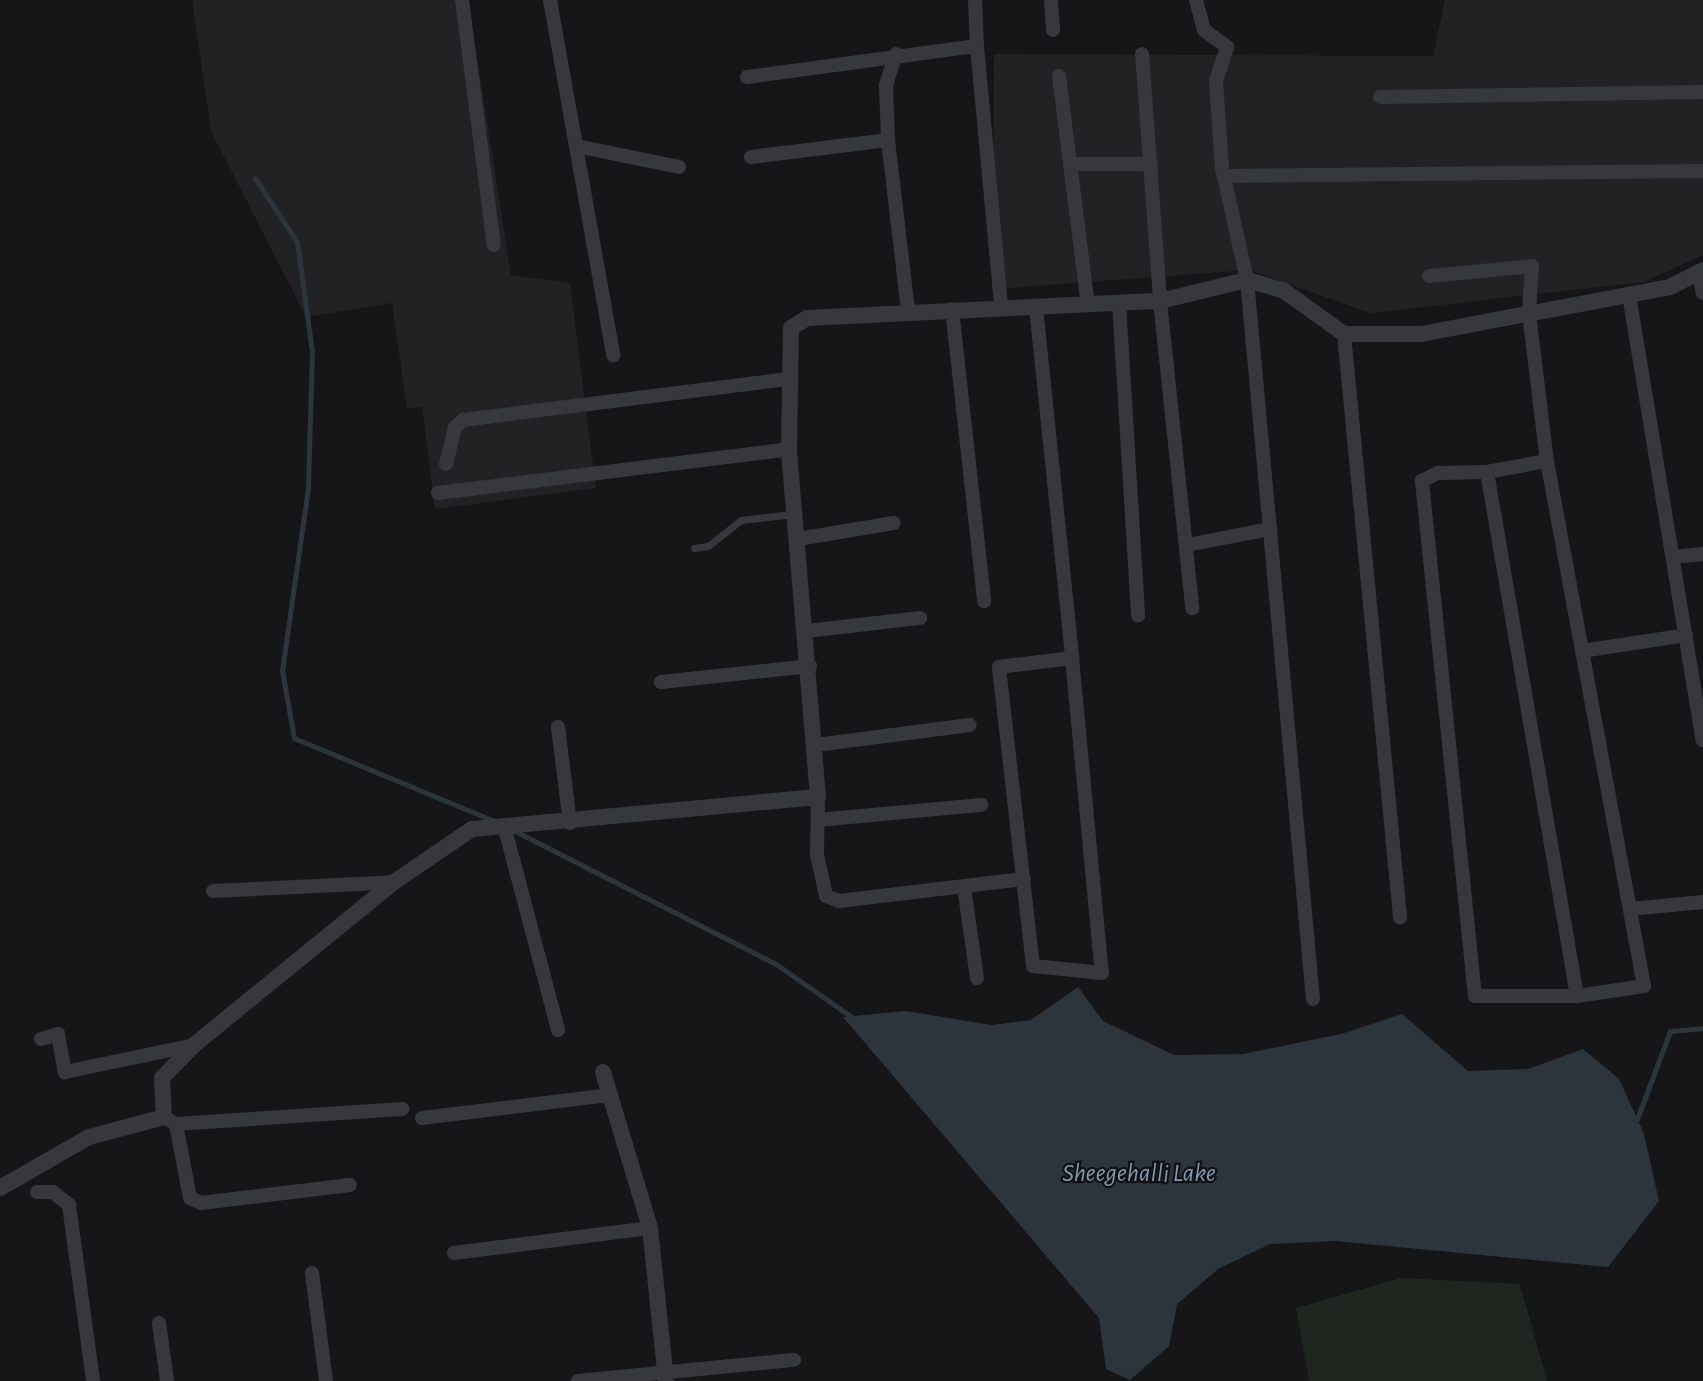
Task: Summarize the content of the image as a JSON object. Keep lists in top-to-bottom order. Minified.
{"water":["Sheegehalli Lake"]}
